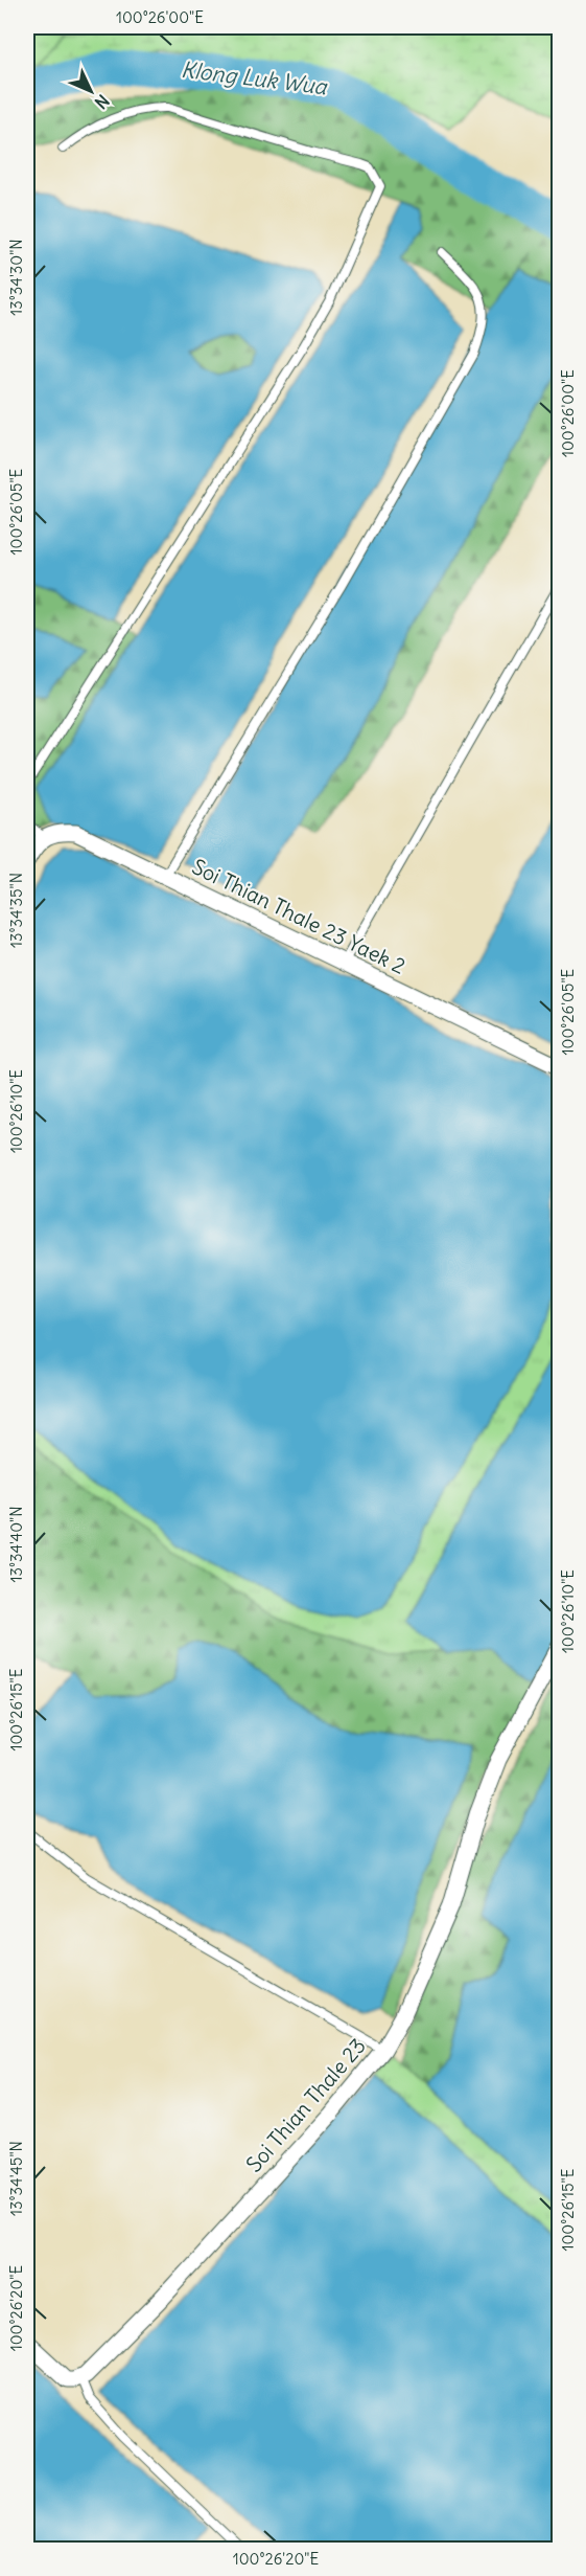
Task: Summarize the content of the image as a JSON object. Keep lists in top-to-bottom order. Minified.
{"streets":{"street":["Soi Thian Thale 23 Yaek 2","Soi Thian Thale 23"]},"water":["Klong Luk Wua"],"north":"bottom right","coordinates":["100°26'00\"E","13°34'30\"N","100°26'05\"E","13°34'35\"N","100°26'10\"E","13°34'40\"N","100°26'15\"E","13°34'45\"N","100°26'20\"E"]}
